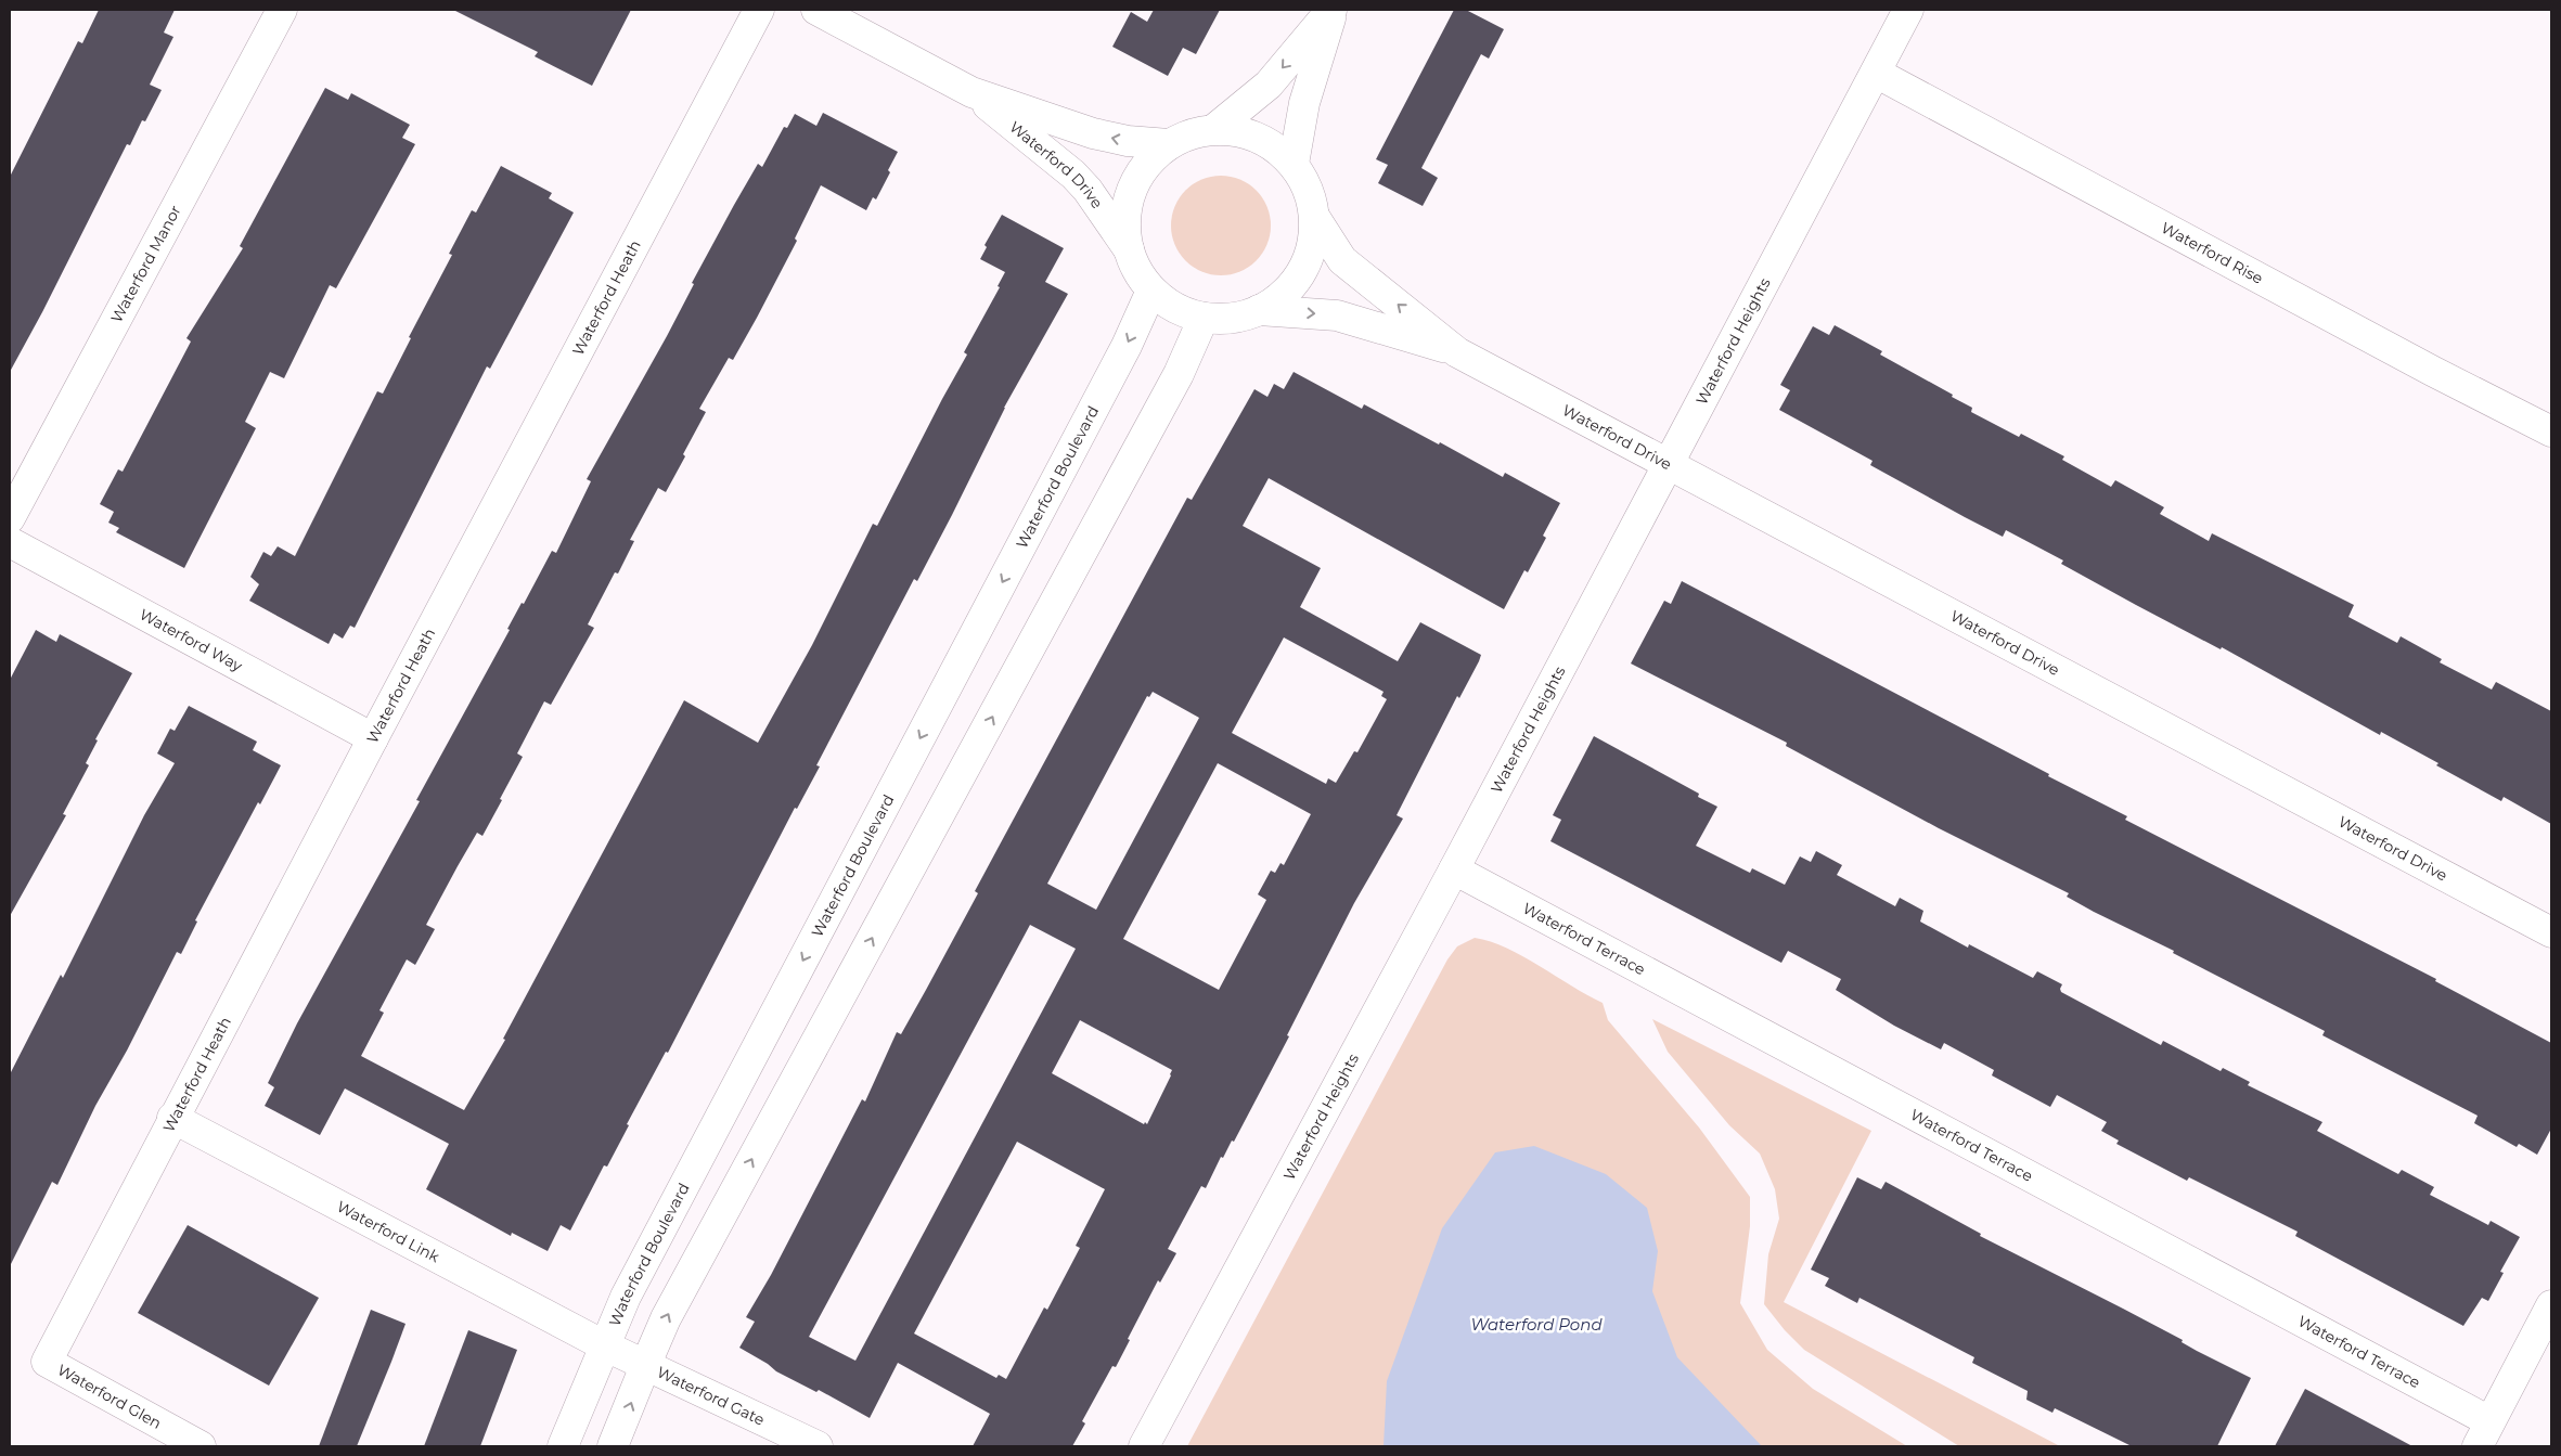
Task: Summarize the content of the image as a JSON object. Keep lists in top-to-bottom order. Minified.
{"streets":{"street":["Waterford Drive","Waterford Rise","Waterford Manor","Waterford Heath","Waterford Heights","Waterford Boulevard","Waterford Way","Waterford Terrace","Waterford Link","Waterford Glen","Waterford Gate"]},"crossings":[["Waterford Drive","Waterford Heights"],["Waterford Drive","Waterford Boulevard"],["Waterford Rise","Waterford Heights"],["Waterford Heath","Waterford Way"],["Waterford Heath","Waterford Link"],["Waterford Heath","Waterford Glen"],["Waterford Heights","Waterford Terrace"],["Waterford Boulevard","Waterford Link"],["Waterford Boulevard","Waterford Gate"],["Waterford Link","Waterford Gate"]],"water":["Waterford Pond"]}
